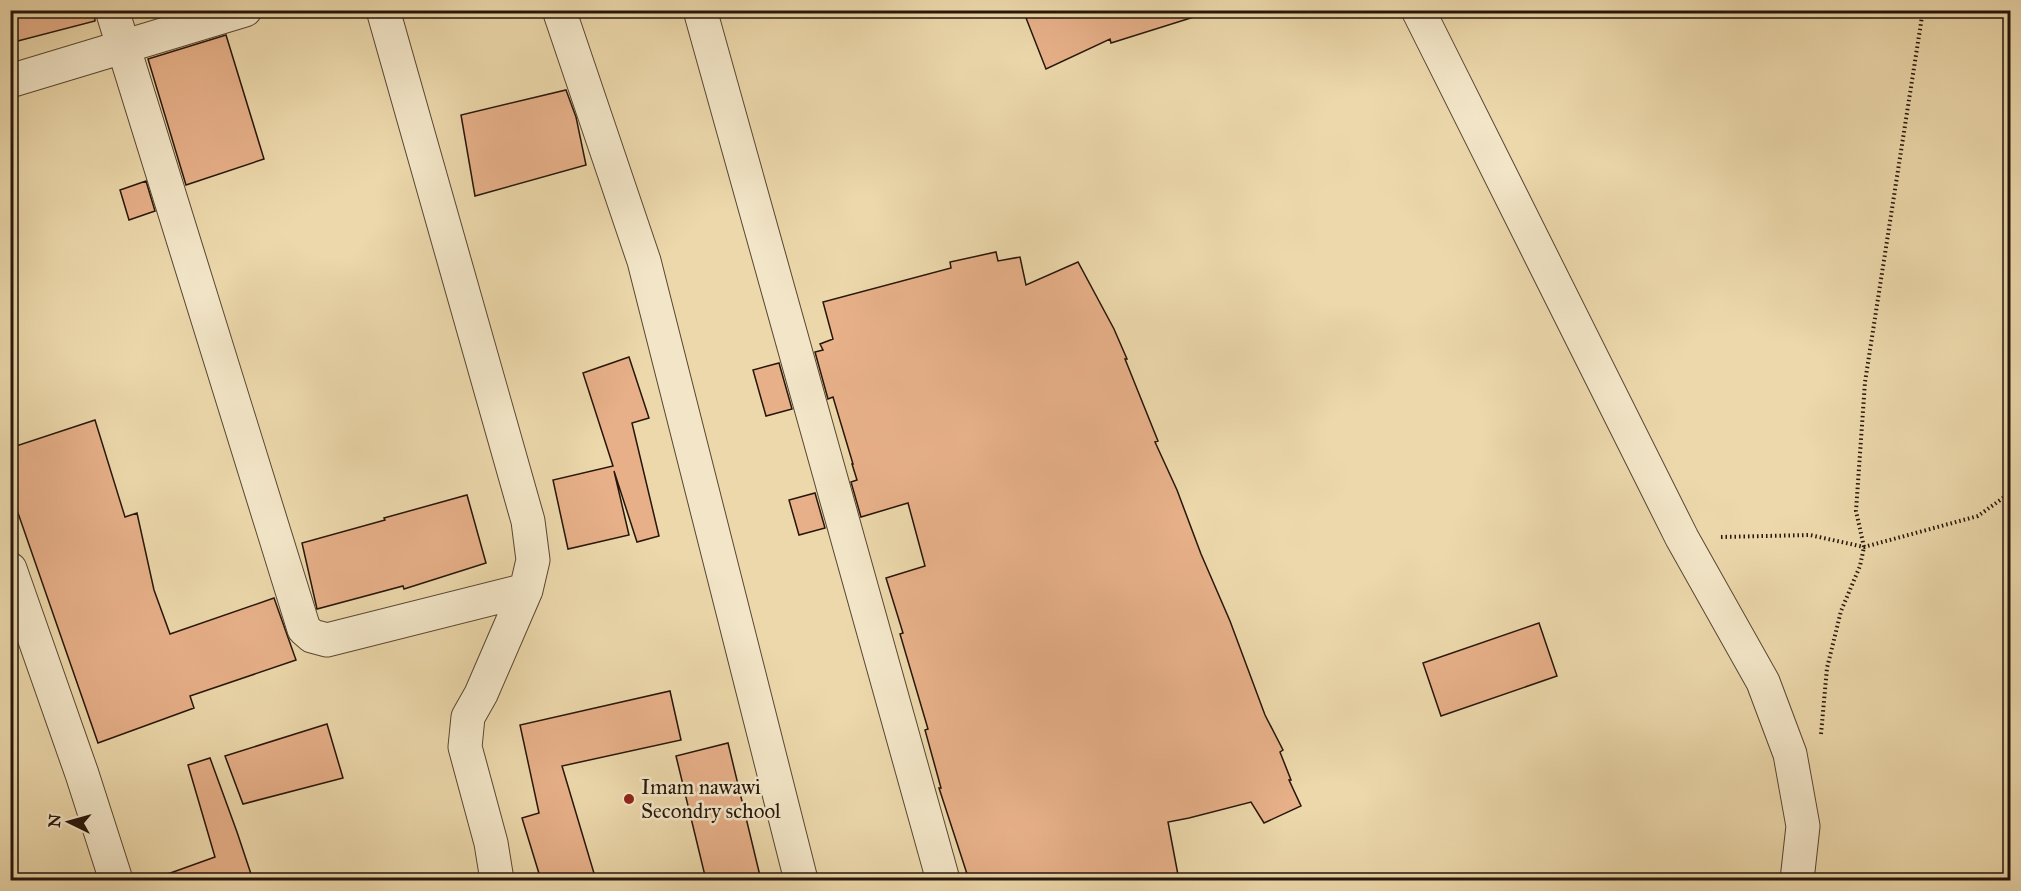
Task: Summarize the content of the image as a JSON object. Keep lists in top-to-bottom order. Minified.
{"places":["Imam nawawi Secondry school"],"north":"left"}
